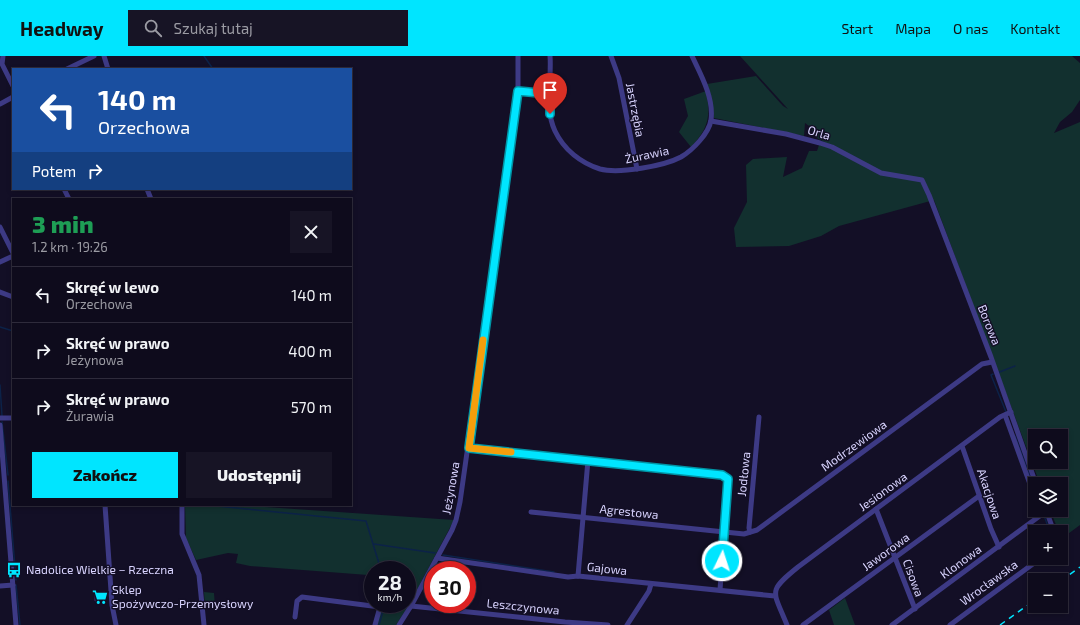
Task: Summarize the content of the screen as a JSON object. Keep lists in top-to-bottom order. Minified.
{"streets":{"street":["Jastrzębia","Orla","Żurawia","Borowa","Modrzewiowa","Jodłowa","Jeżynowa","Jesionowa","Akacjowa","Agrestowa","Jaworowa","Klonowa","Gajowa","Cisowa","Wrocławska","Leszczynowa"]},"crossings":[["Jastrzębia","Żurawia"],["Orla","Żurawia"],["Orla","Borowa"],["Borowa","Modrzewiowa"],["Borowa","Jesionowa"],["Modrzewiowa","Jodłowa"],["Modrzewiowa","Agrestowa"],["Jeżynowa","Gajowa"],["Jesionowa","Akacjowa"],["Jesionowa","Gajowa"],["Jesionowa","Cisowa"],["Akacjowa","Jaworowa"],["Akacjowa","Klonowa"],["Jaworowa","Cisowa"],["Klonowa","Cisowa"]],"places":{"bus stop":["Nadolice Wielkie – Rzeczna"],"supermarket":["Sklep Spożywczo-Przemysłowy"]},"page":{"header":"Headway","search":"Szukaj tutaj","nav":["Start","Mapa","O nas","Kontakt"],"turn":["140 m","Orzechowa"],"then":"Potem","heading":["3 min","1.2 km · 19:26"],"list":[{"name":"Skręć w lewo","note":"Orzechowa","value":"140 m"},{"name":"Skręć w prawo","note":"Jeżynowa","value":"400 m"},{"name":"Skręć w prawo","note":"Żurawia","value":"570 m"}],"map_buttons":["+","−"],"buttons":["Zakończ","Udostępnij"],"speed":"28 km/h","limit":"30"}}
